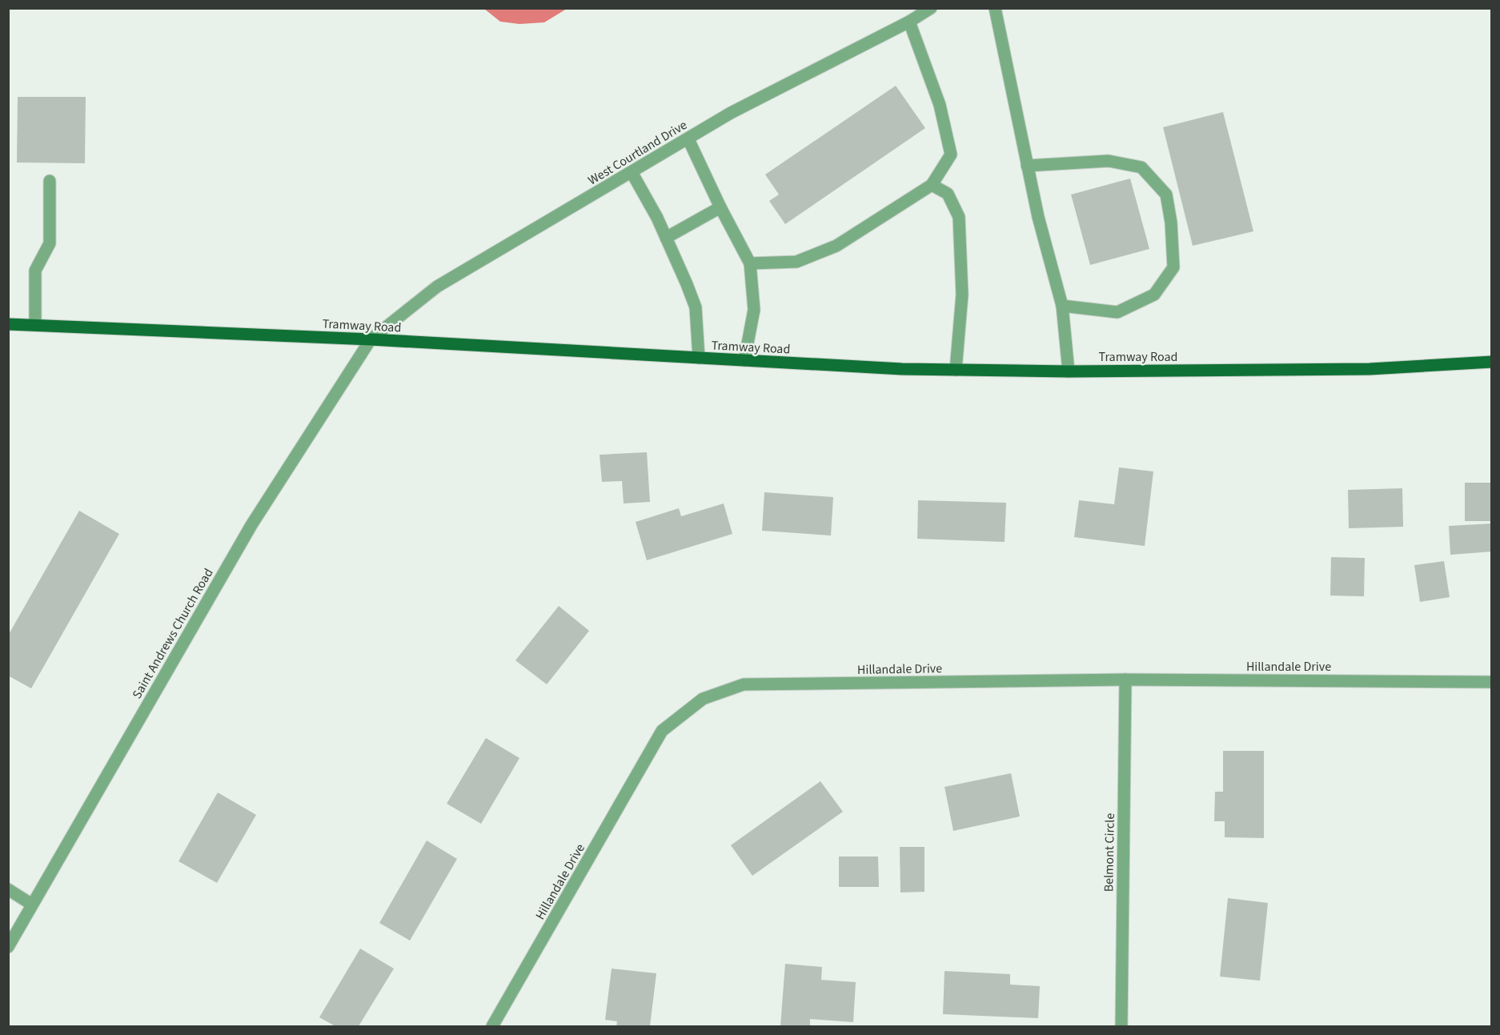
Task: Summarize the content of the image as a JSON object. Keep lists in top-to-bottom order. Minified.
{"streets":{"main road":["Tramway Road"],"street":["West Courtland Drive","Saint Andrews Church Road","Hillandale Drive","Belmont Circle"]},"crossings":[["West Courtland Drive","Tramway Road"],["West Courtland Drive","Saint Andrews Church Road"],["Tramway Road","Saint Andrews Church Road"],["Hillandale Drive","Belmont Circle"]]}
